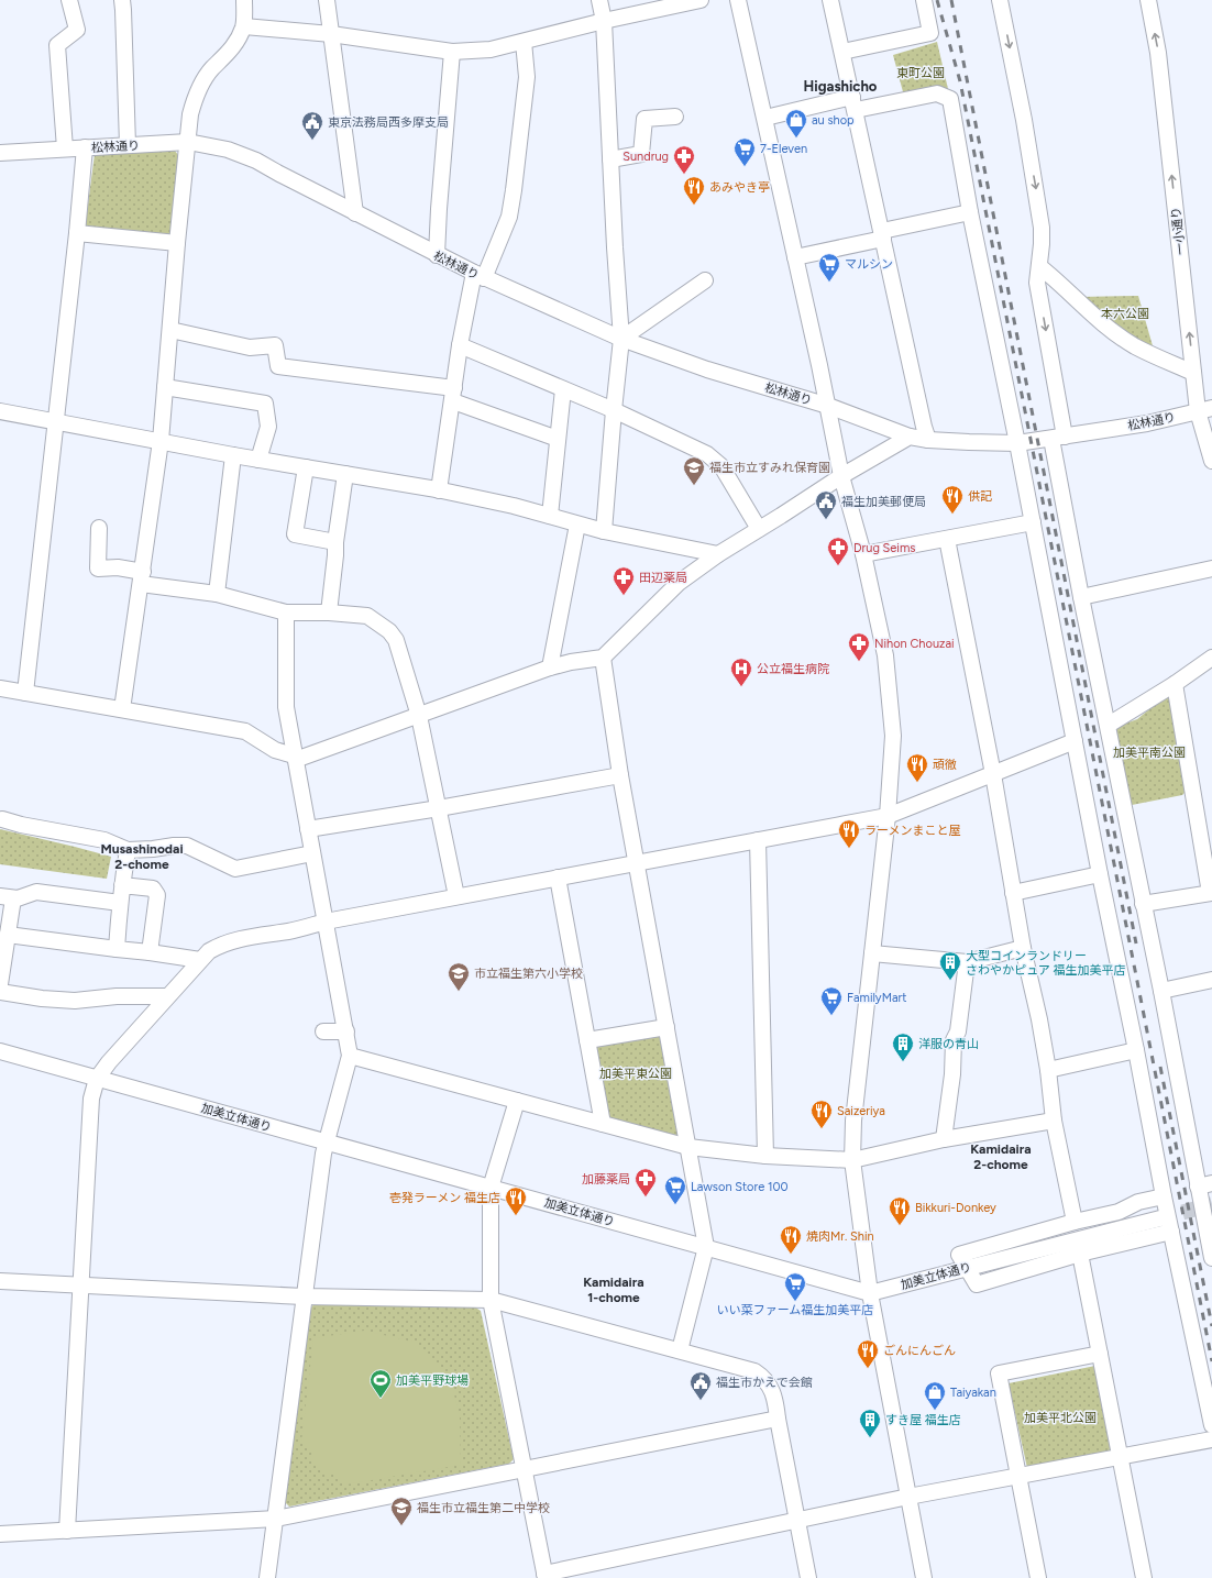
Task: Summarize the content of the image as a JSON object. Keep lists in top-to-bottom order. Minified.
{"streets":{"street":["松林通り","一小通り","加美立体通り"]},"crossings":[["松林通り","一小通り"]],"one_way":["一小通り"],"districts":["Higashicho","Musashinodai 2-chome","Kamidaira 2-chome","Kamidaira 1-chome"],"parks":["東町公園","本六公園","加美平南公園","加美平東公園","加美平北公園"],"places":{"shop":["au shop","Taiyakan"],"public building":["東京法務局西多摩支局","福生加美郵便局","福生市かえで会館"],"supermarket":["7-Eleven","マルシン","FamilyMart","Lawson Store 100","いい菜ファーム福生加美平店"],"pharmacy":["Sundrug","Drug Seims","田辺薬局","Nihon Chouzai","加藤薬局"],"restaurant":["あみやき亭","供記","頑徹","ラーメンまこと屋","Saizeriya","壱発ラーメン 福生店","Bikkuri-Donkey","焼肉Mr. Shin","ごんにんごん"],"school or university":["福生市立すみれ保育園","市立福生第六小学校","福生市立福生第二中学校"],"hospital":["公立福生病院"],"building":["大型コインランドリー さわやかピュア 福生加美平店","洋服の青山","すき屋 福生店"],"sports":["加美平野球場"]}}
